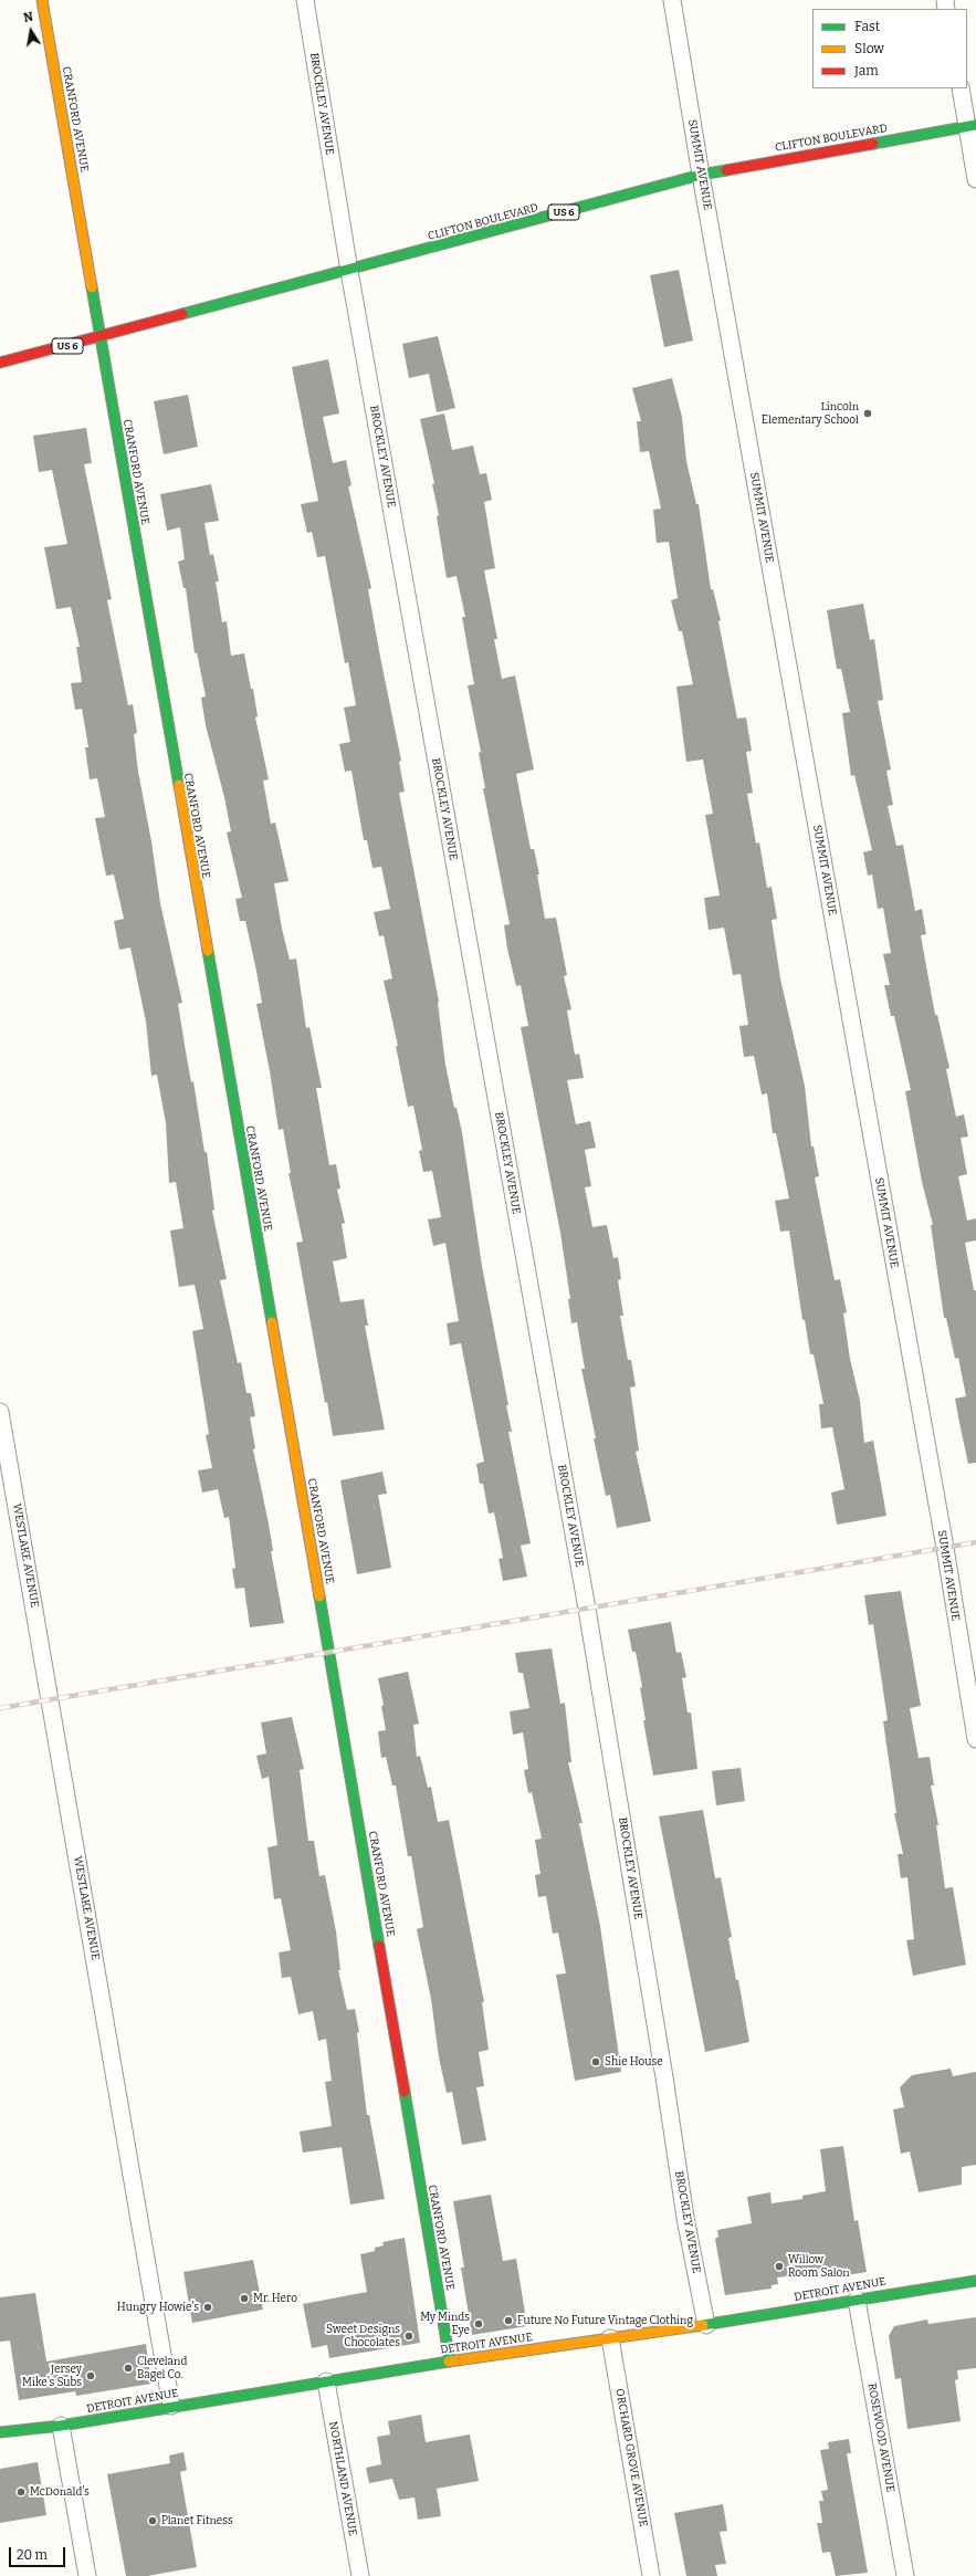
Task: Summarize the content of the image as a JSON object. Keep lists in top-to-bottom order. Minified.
{"streets":{"street":["BROCKLEY AVENUE","CRANFORD AVENUE","CLIFTON BOULEVARD","SUMMIT AVENUE","US 6","WESTLAKE AVENUE","DETROIT AVENUE","ROSEWOOD AVENUE","ORCHARD GROVE AVENUE","NORTHLAND AVENUE"]},"crossings":[["BROCKLEY AVENUE","CLIFTON BOULEVARD"],["BROCKLEY AVENUE","DETROIT AVENUE"],["CRANFORD AVENUE","CLIFTON BOULEVARD"],["CRANFORD AVENUE","DETROIT AVENUE"],["CLIFTON BOULEVARD","SUMMIT AVENUE"],["WESTLAKE AVENUE","DETROIT AVENUE"],["DETROIT AVENUE","ROSEWOOD AVENUE"],["DETROIT AVENUE","ORCHARD GROVE AVENUE"],["DETROIT AVENUE","NORTHLAND AVENUE"]],"places":["Lincoln Elementary School","Shie House","Willow Room Salon","Mr. Hero","Hungry Howie's","Future No Future Vintage Clothing","My Minds Eye","Sweet Designs Chocolates","Cleveland Bagel Co.","Jersey Mike's Subs","McDonald's","Planet Fitness"],"legend":["Fast","Slow","Jam"],"scale_bar":"20 m","north":"top"}
